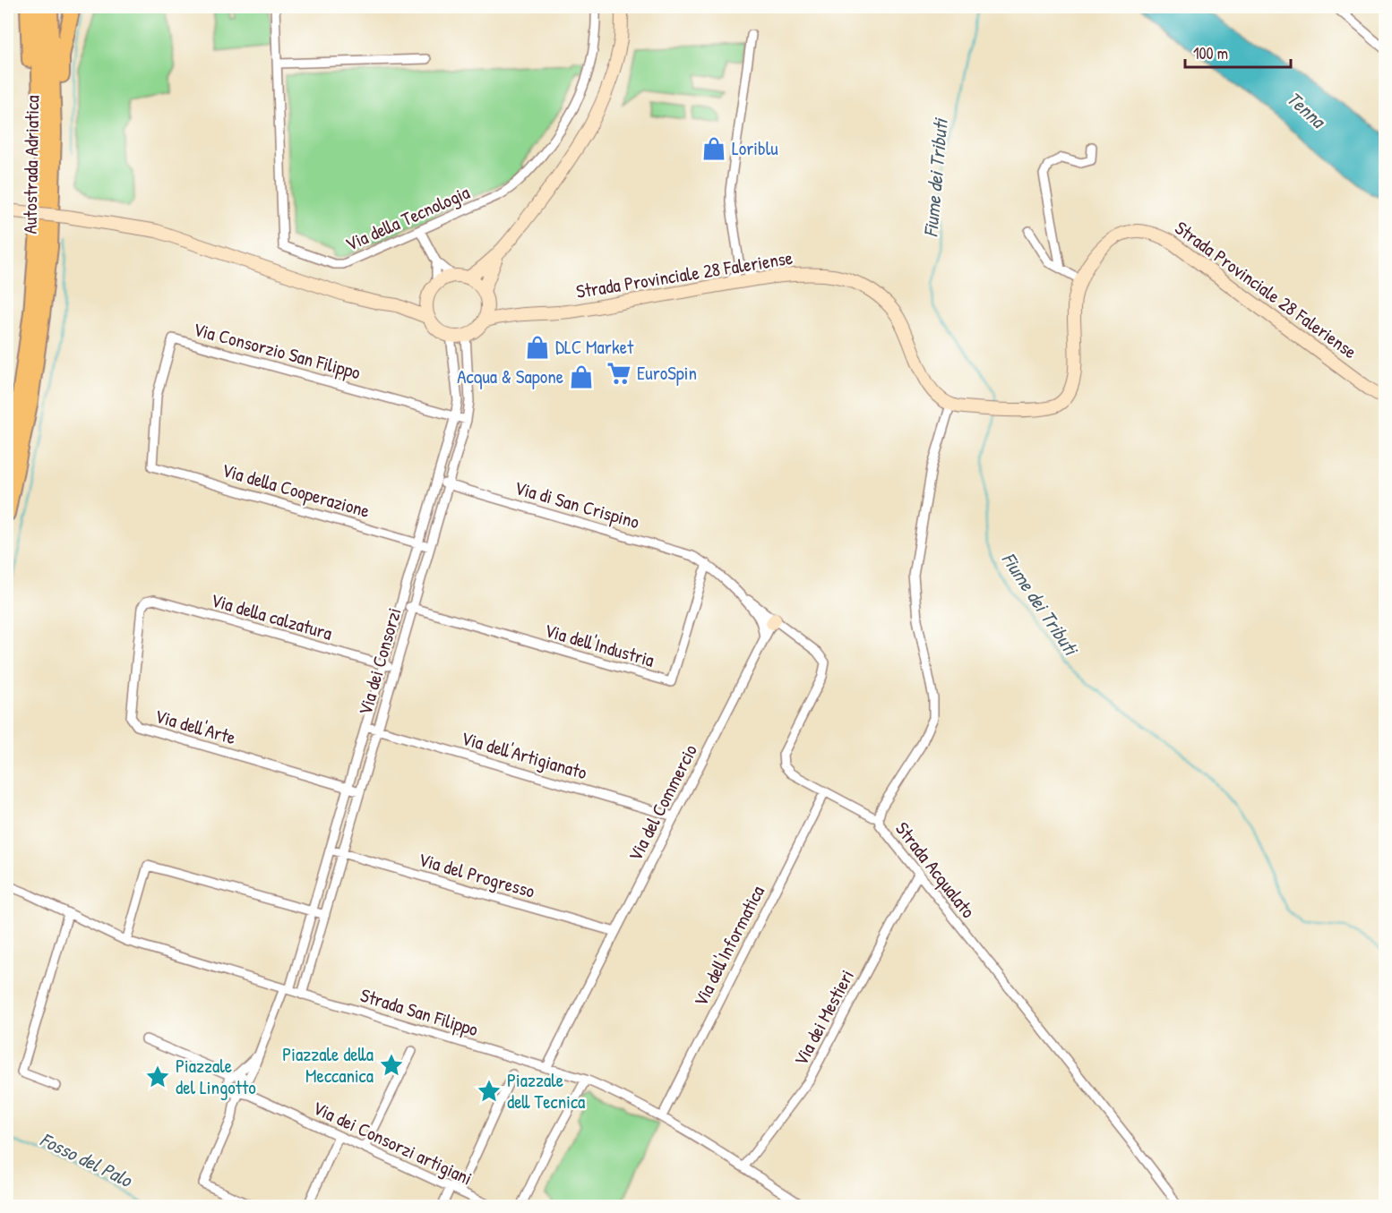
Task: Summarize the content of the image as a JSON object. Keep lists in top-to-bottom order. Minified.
{"streets":{"highway":["Autostrada Adriatica"],"main road":["Strada Provinciale 28 Faleriense"],"street":["Via della Tecnologia","Via Consorzio San Filippo","Via della Cooperazione","Via di San Crispino","Via della calzatura","Via dell'Industria","Via dei Consorzi","Via dell'Arte","Via dell'Artigianato","Via del Commercio","Strada Acqualato","Via del Progresso","Via dell'Informatica","Strada San Filippo","Via dei Mestieri","Via dei Consorzi artigiani"]},"crossings":[["Strada Provinciale 28 Faleriense","Via dei Consorzi"],["Strada Provinciale 28 Faleriense","Strada Acqualato"],["Via Consorzio San Filippo","Via della Cooperazione"],["Via Consorzio San Filippo","Via dei Consorzi"],["Via della Cooperazione","Via dei Consorzi"],["Via di San Crispino","Via dell'Industria"],["Via di San Crispino","Via dei Consorzi"],["Via della calzatura","Via dei Consorzi"],["Via della calzatura","Via dell'Arte"],["Via dell'Industria","Via dei Consorzi"],["Via dei Consorzi","Via dell'Arte"],["Via dei Consorzi","Via dell'Artigianato"],["Via dei Consorzi","Via del Progresso"],["Via dei Consorzi","Strada San Filippo"],["Via dei Consorzi","Via dei Consorzi artigiani"],["Via dell'Artigianato","Via del Commercio"],["Via del Commercio","Via del Progresso"],["Via del Commercio","Strada San Filippo"],["Strada Acqualato","Via dei Mestieri"],["Via dell'Informatica","Strada San Filippo"],["Strada San Filippo","Via dei Mestieri"]],"water":["Tenna","Fiume dei Tributi","Fosso del Palo"],"places":{"shop":["Loriblu","DLC Market","Acqua & Sapone"],"supermarket":["EuroSpin"],"place":["Piazzale della Meccanica","Piazzale del Lingotto","Piazzale dell Tecnica"]},"scale_bar":"100 m"}
